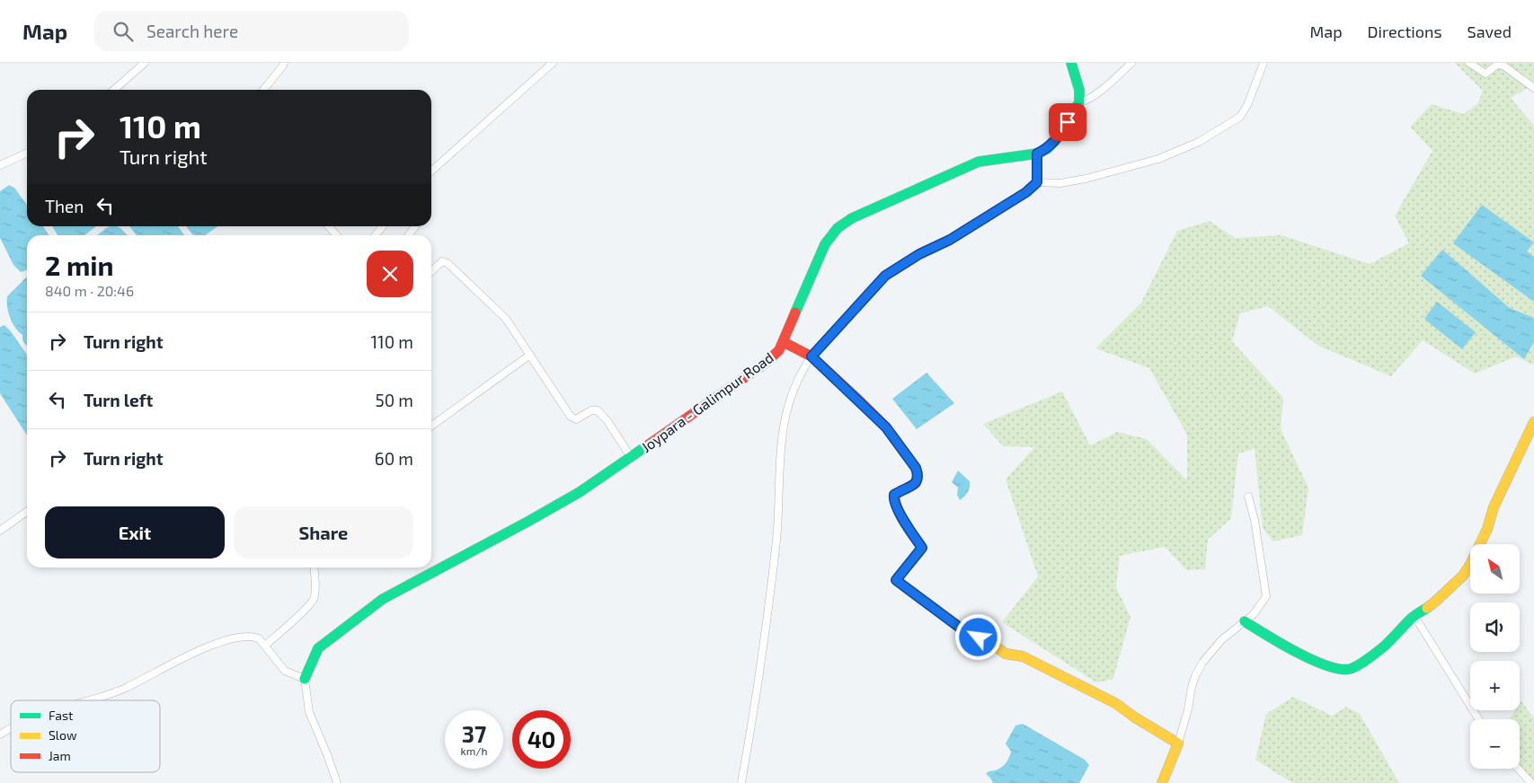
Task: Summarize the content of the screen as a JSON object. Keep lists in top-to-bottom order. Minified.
{"streets":{"street":["Joypara - Galimpur Road"]},"legend":["Fast","Slow","Jam"],"north":"top left","page":{"header":"Map","search":"Search here","nav":["Map","Directions","Saved"],"turn":["110 m","Turn right"],"then":"Then","heading":["2 min","840 m · 20:46"],"list":[{"name":"Turn right","value":"110 m"},{"name":"Turn left","value":"50 m"},{"name":"Turn right","value":"60 m"}],"buttons":["Exit","Share"],"map_buttons":["+","−"],"speed":"37 km/h","limit":"40"}}
